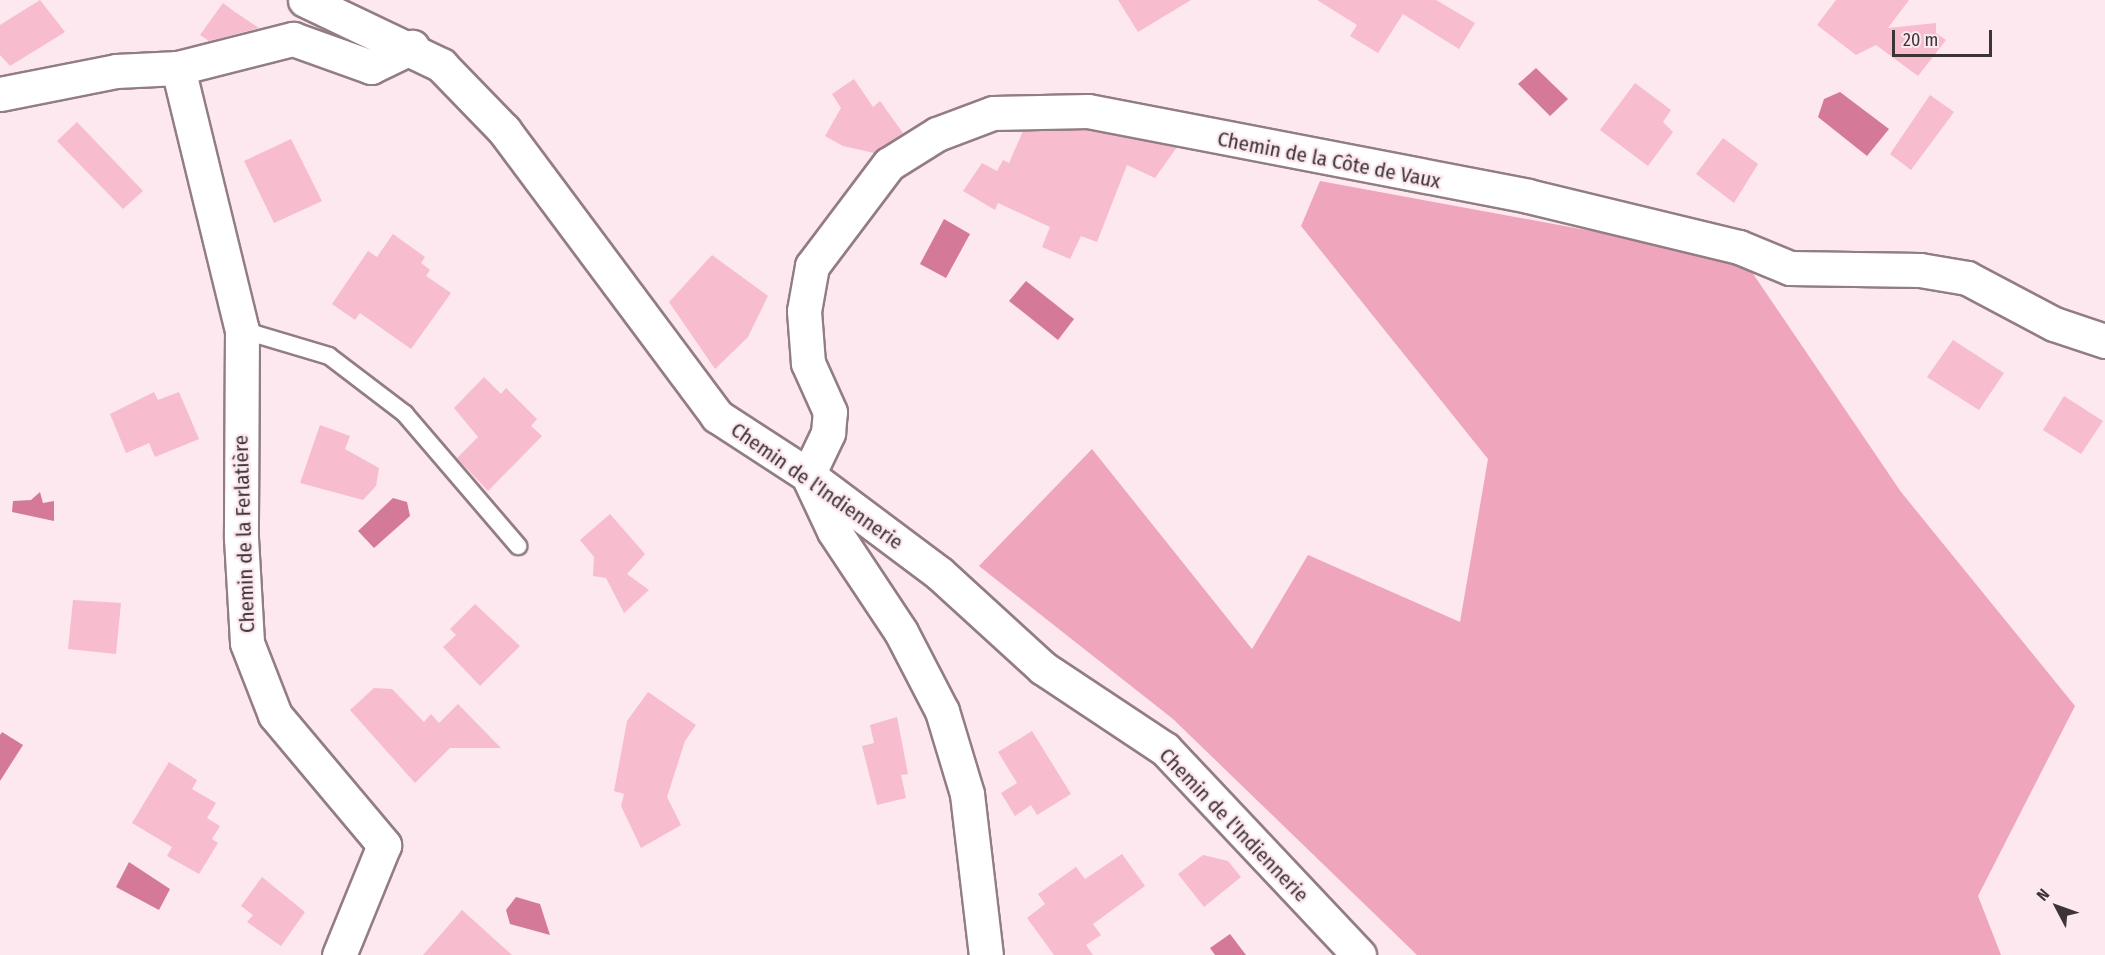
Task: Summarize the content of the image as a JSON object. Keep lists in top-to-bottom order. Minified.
{"streets":{"street":["Chemin de la Côte de Vaux","Chemin de l'Indiennerie","Chemin de la Ferlatière"]},"crossings":[["Chemin de la Côte de Vaux","Chemin de l'Indiennerie"]],"scale_bar":"20 m","north":"top left"}
